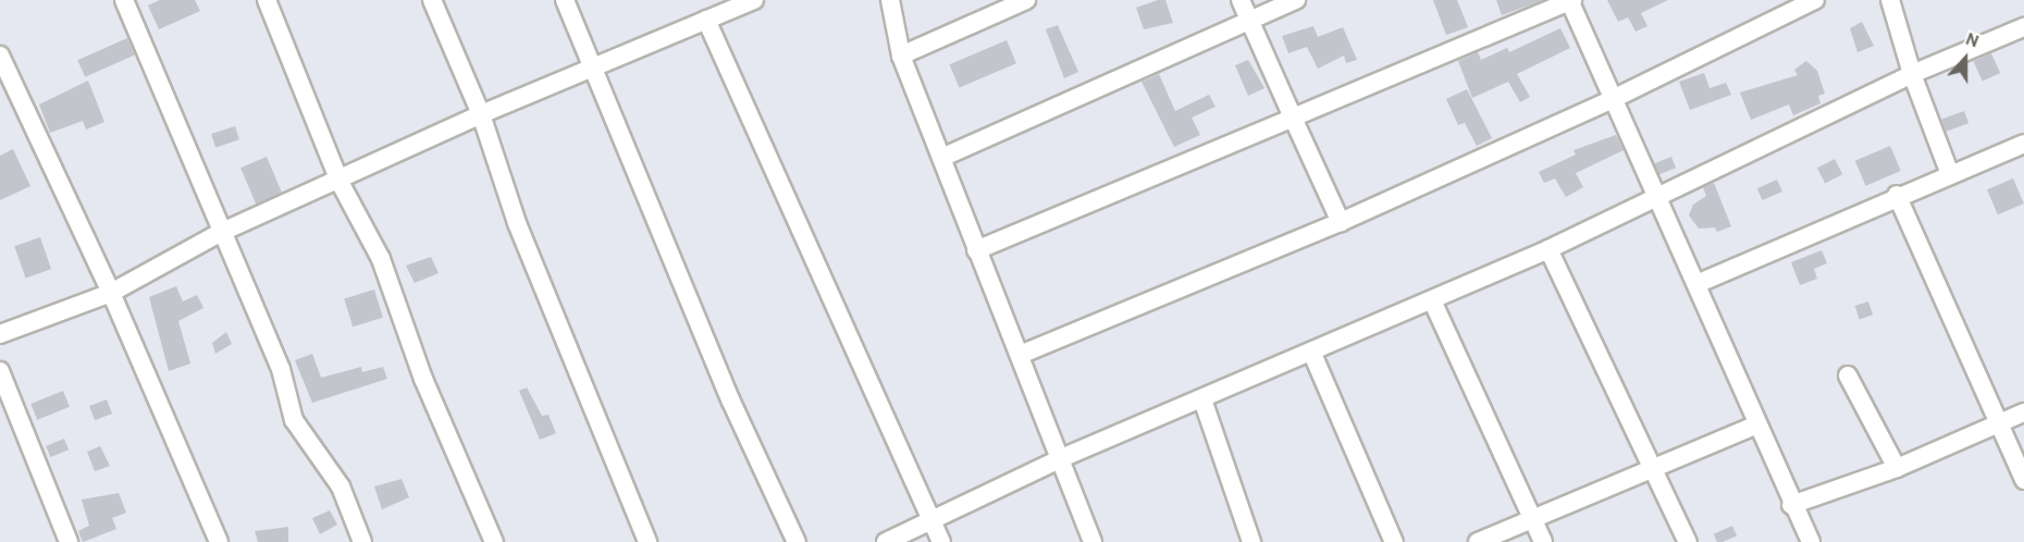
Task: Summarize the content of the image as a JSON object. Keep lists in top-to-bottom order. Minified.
{"north":"top"}
